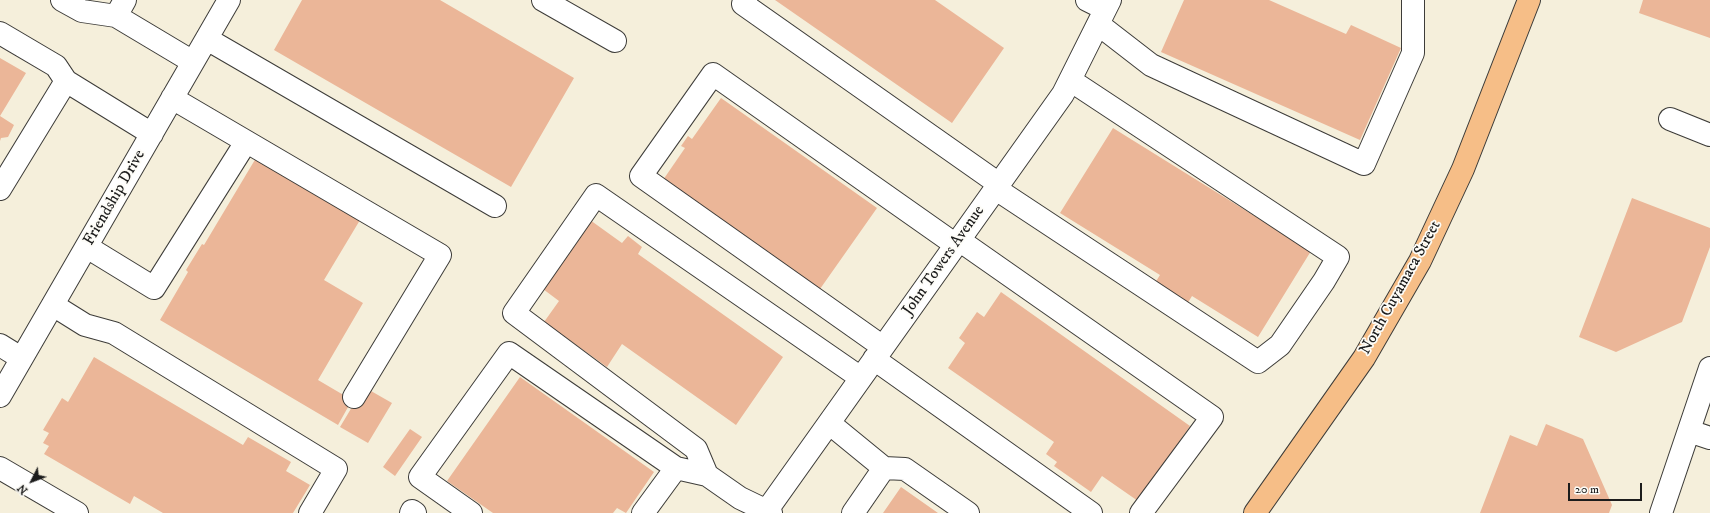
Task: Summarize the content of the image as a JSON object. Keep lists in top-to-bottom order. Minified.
{"streets":{"main road":["North Cuyamaca Street"],"street":["Friendship Drive","John Towers Avenue"]},"scale_bar":"20 m","north":"bottom left"}
